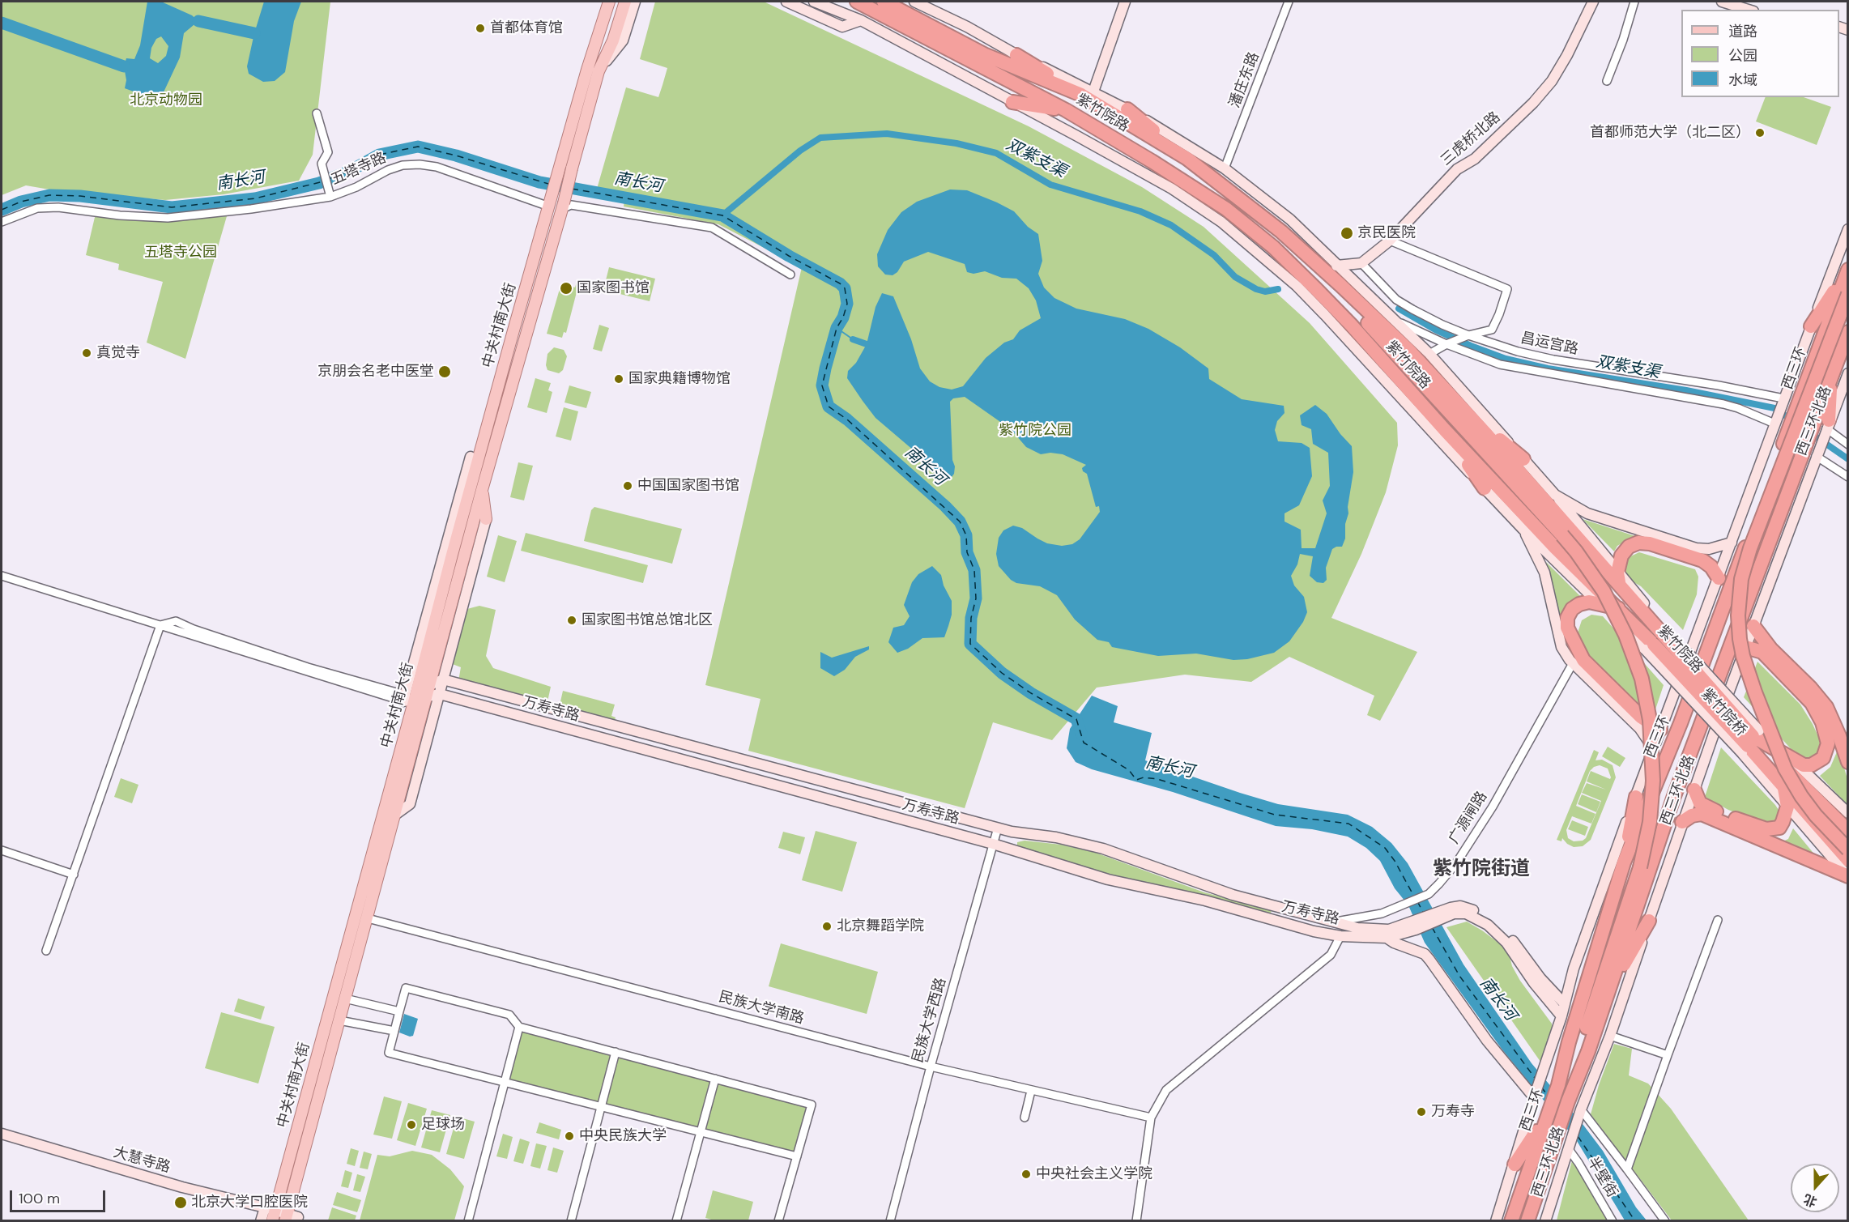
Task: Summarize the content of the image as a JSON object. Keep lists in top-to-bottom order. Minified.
{"streets":{"highway":["紫竹院路","西三环"],"main road":["中关村南大街"],"street":["潘庄东路","三虎桥北路","五塔寺路","昌运宫路","西三环北路","万寿寺路","广源闸路","民族大学南路","民族大学西路","大慧寺路","半壁街"]},"crossings":[["潘庄东路","紫竹院路"],["三虎桥北路","昌运宫路"],["五塔寺路","中关村南大街"],["中关村南大街","万寿寺路"],["中关村南大街","民族大学南路"],["中关村南大街","大慧寺路"],["西三环北路","半壁街"],["万寿寺路","广源闸路"],["万寿寺路","民族大学西路"],["民族大学南路","民族大学西路"]],"districts":["紫竹院街道"],"water":["双紫支渠","南长河"],"parks":["北京动物园","五塔寺公园","紫竹院公园"],"places":["首都体育馆","首都师范大学（北二区）","京民医院","国家图书馆","真觉寺","京朋会名老中医堂","国家典籍博物馆","中国国家图书馆","国家图书馆总馆北区","北京舞蹈学院","万寿寺","足球场","中央民族大学","中央社会主义学院","北京大学口腔医院"],"legend":["道路","公园","水域"],"scale_bar":"100 m","north":"bottom"}
